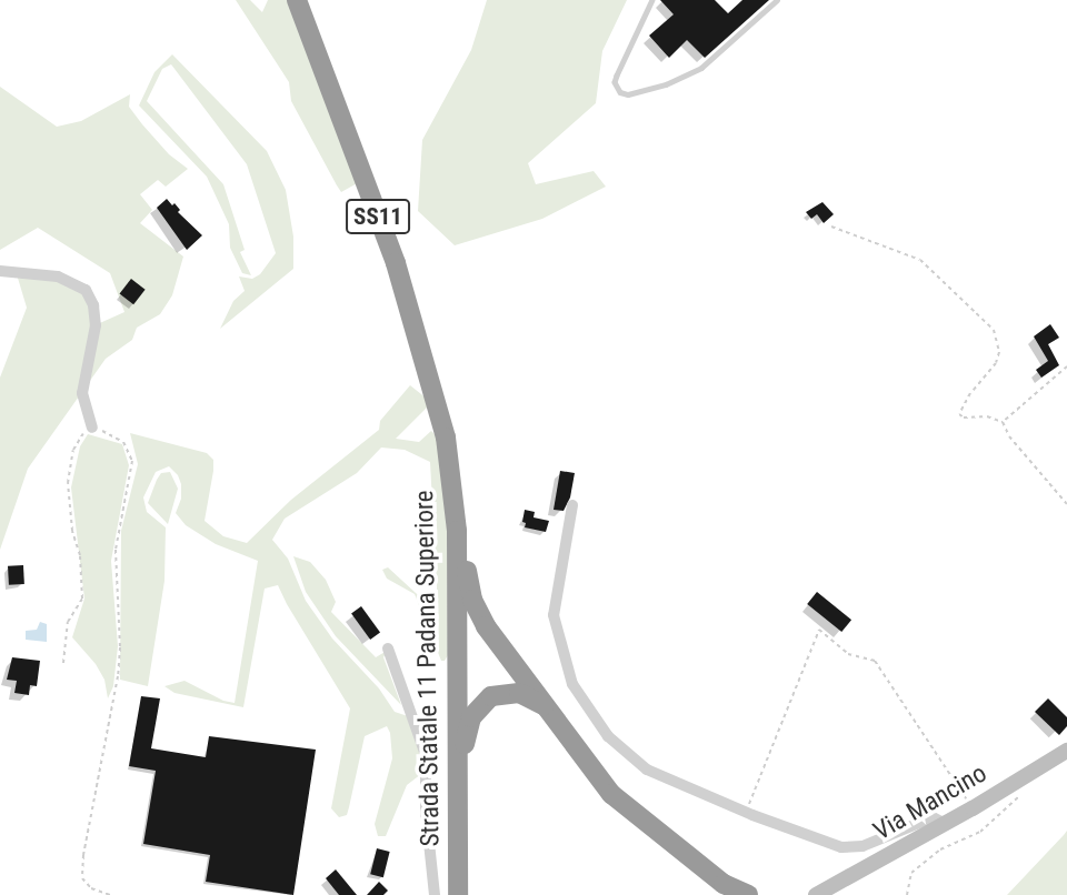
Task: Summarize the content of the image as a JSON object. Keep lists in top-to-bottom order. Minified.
{"streets":{"highway":["SS11","Strada Statale 11 Padana Superiore"],"main road":["Via Mancino"]}}
